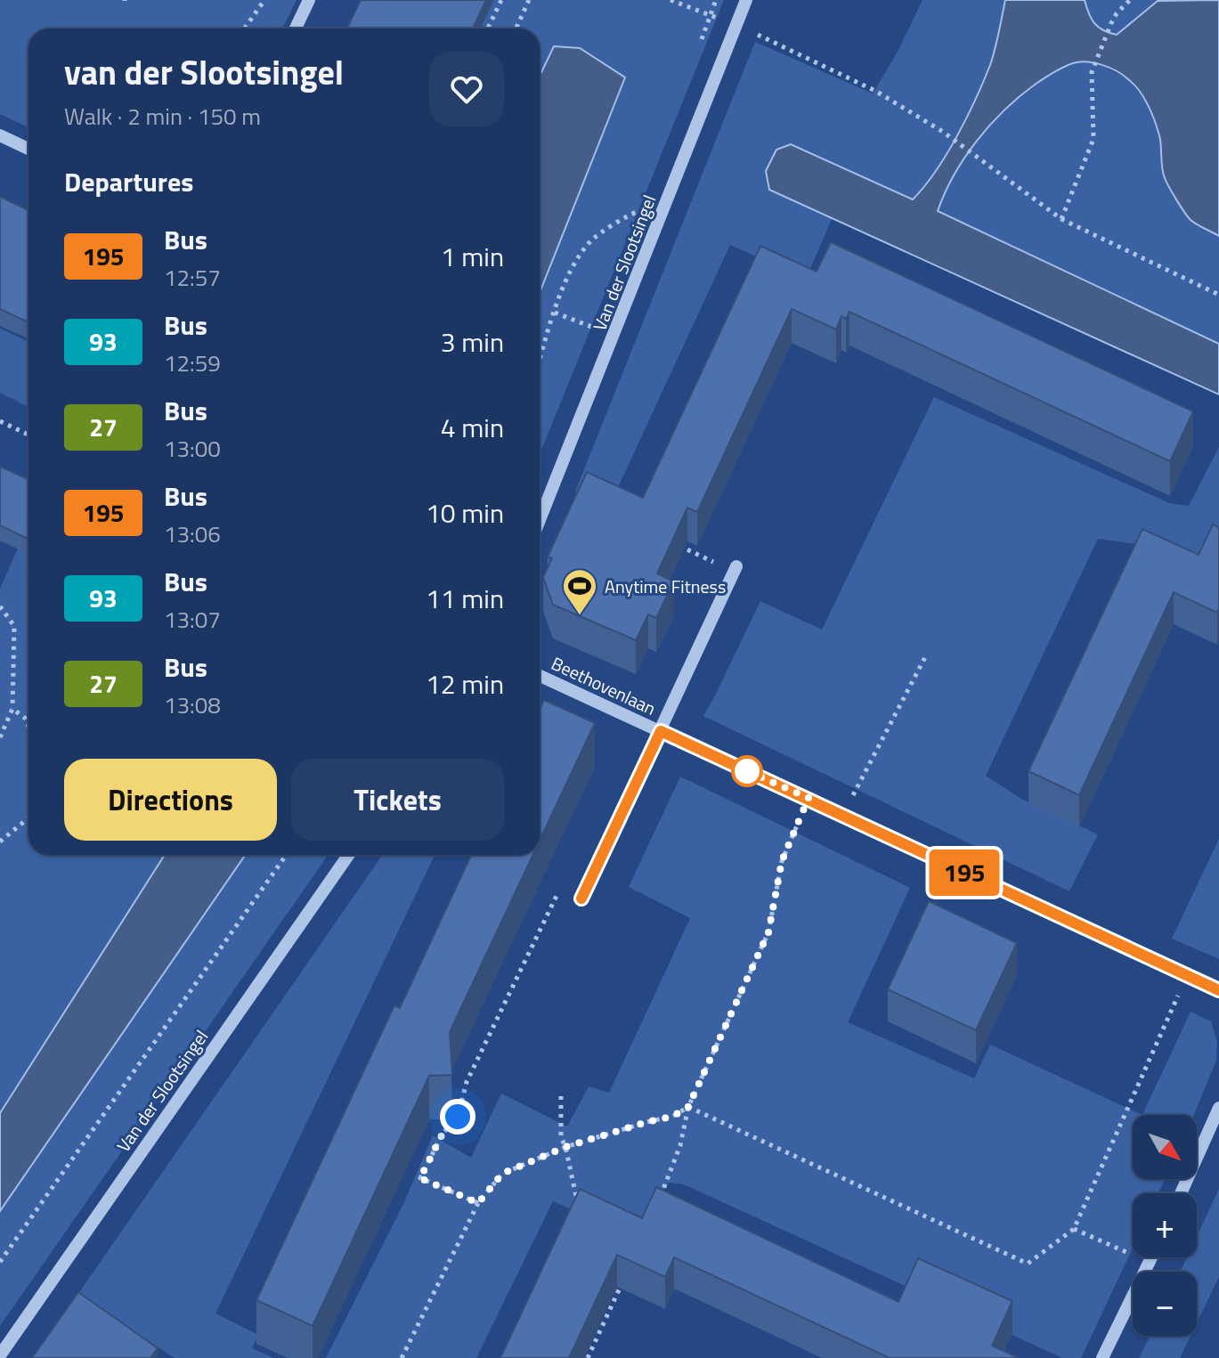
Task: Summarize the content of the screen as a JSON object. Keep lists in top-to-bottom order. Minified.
{"streets":{"street":["Van der Slootsingel","Beethovenlaan"]},"places":{"sports":["Anytime Fitness"]},"lines":["bus line 195"],"north":"bottom right","page":{"on_map":"195","heading":[["van der Slootsingel","Walk · 2 min · 150 m"],"Departures"],"list":[{"mark":"195","name":"Bus","note":"12:57","value":"1 min"},{"mark":"93","name":"Bus","note":"12:59","value":"3 min"},{"mark":"27","name":"Bus","note":"13:00","value":"4 min"},{"mark":"195","name":"Bus","note":"13:06","value":"10 min"},{"mark":"93","name":"Bus","note":"13:07","value":"11 min"},{"mark":"27","name":"Bus","note":"13:08","value":"12 min"}],"buttons":["Directions","Tickets"],"map_buttons":["+","−"]}}
